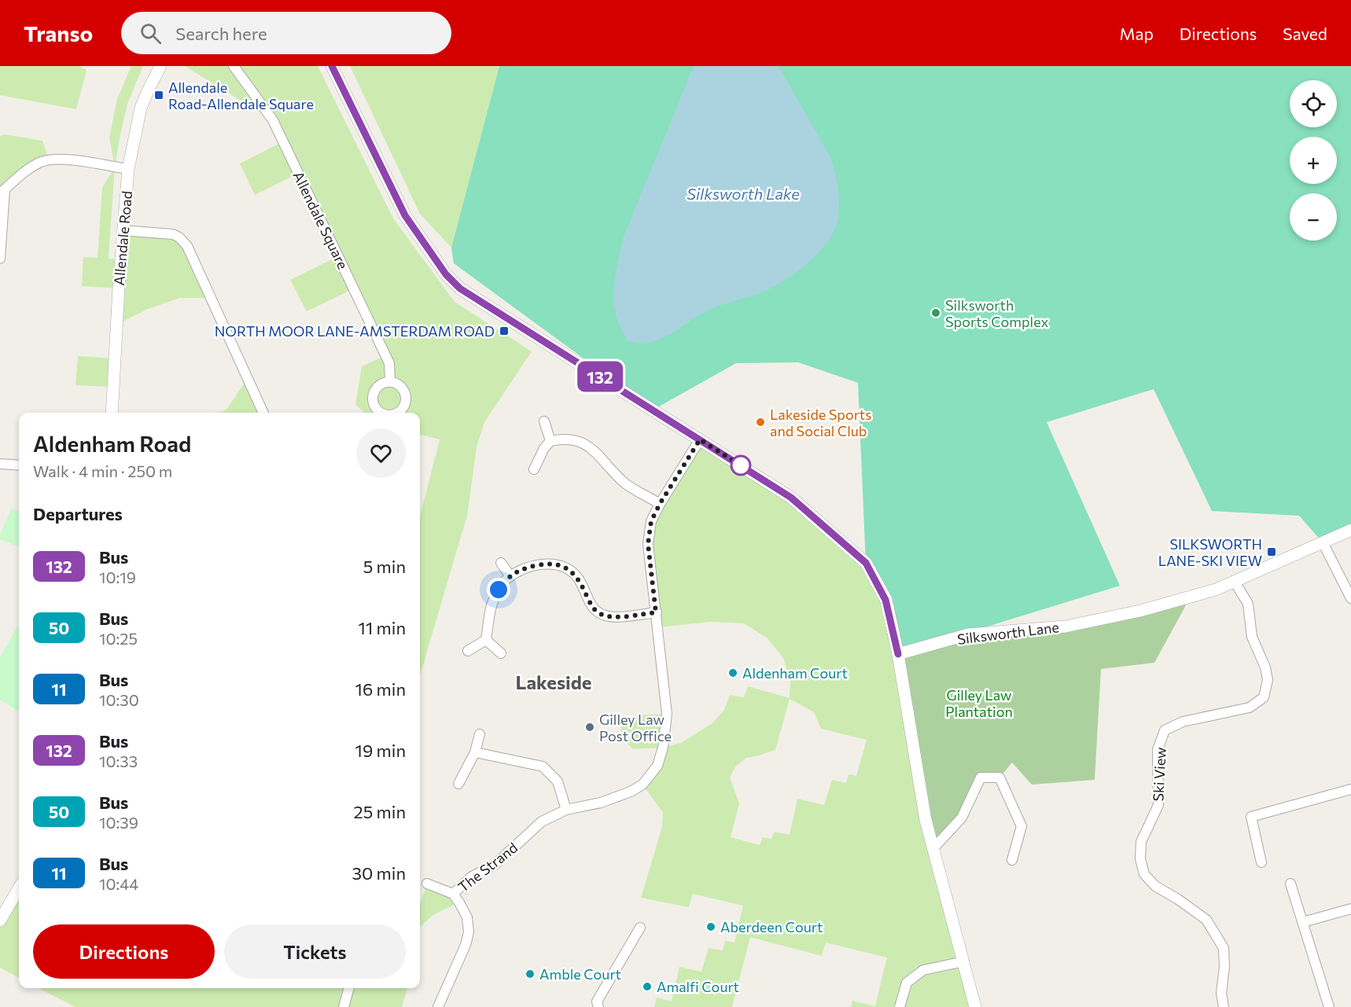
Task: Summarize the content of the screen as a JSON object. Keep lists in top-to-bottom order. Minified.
{"streets":{"street":["Allendale Square","Allendale Road","Silksworth Lane","Ski View","The Strand"]},"crossings":[["Silksworth Lane","Ski View"]],"districts":["Lakeside"],"water":["Silksworth Lake"],"parks":["Gilley Law Plantation"],"places":{"transit":["Allendale Road-Allendale Square","NORTH MOOR LANE-AMSTERDAM ROAD","SILKSWORTH LANE-SKI VIEW"],"other":["Silksworth Sports Complex","Lakeside Sports and Social Club","Aldenham Court","Gilley Law Post Office","Aberdeen Court","Amble Court","Amalfi Court"]},"lines":["bus line 132"],"page":{"header":"Transo","search":"Search here","nav":["Map","Directions","Saved"],"on_map":"132","map_buttons":["+","−"],"heading":[["Aldenham Road","Walk · 4 min · 250 m"],"Departures"],"list":[{"mark":"132","name":"Bus","note":"10:19","value":"5 min"},{"mark":"50","name":"Bus","note":"10:25","value":"11 min"},{"mark":"11","name":"Bus","note":"10:30","value":"16 min"},{"mark":"132","name":"Bus","note":"10:33","value":"19 min"},{"mark":"50","name":"Bus","note":"10:39","value":"25 min"},{"mark":"11","name":"Bus","note":"10:44","value":"30 min"}],"buttons":["Directions","Tickets"]}}
